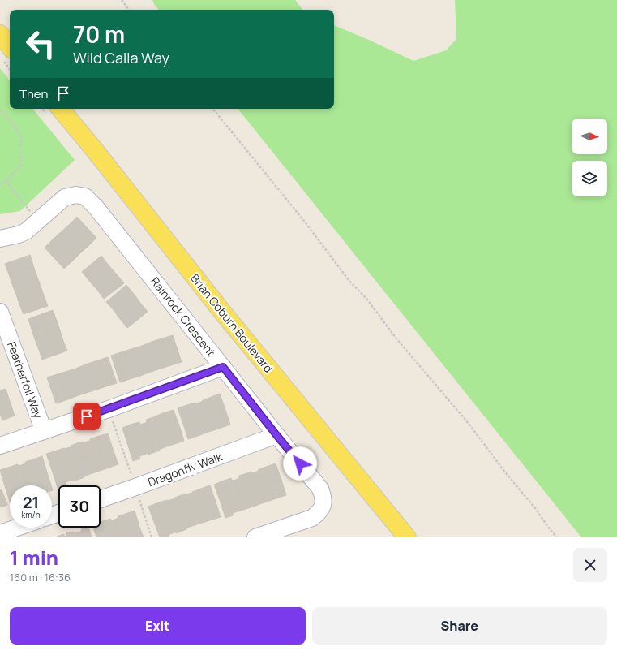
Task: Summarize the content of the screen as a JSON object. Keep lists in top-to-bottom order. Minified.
{"streets":{"main road":["Brian Coburn Boulevard"],"street":["Rainrock Crescent","Featherfoil Way","Dragonfly Walk"]},"crossings":[["Rainrock Crescent","Dragonfly Walk"]],"north":"right","page":{"turn":["70 m","Wild Calla Way"],"then":"Then","speed":"21 km/h","limit":"30","heading":["1 min","160 m · 16:36"],"buttons":["Exit","Share"]}}
